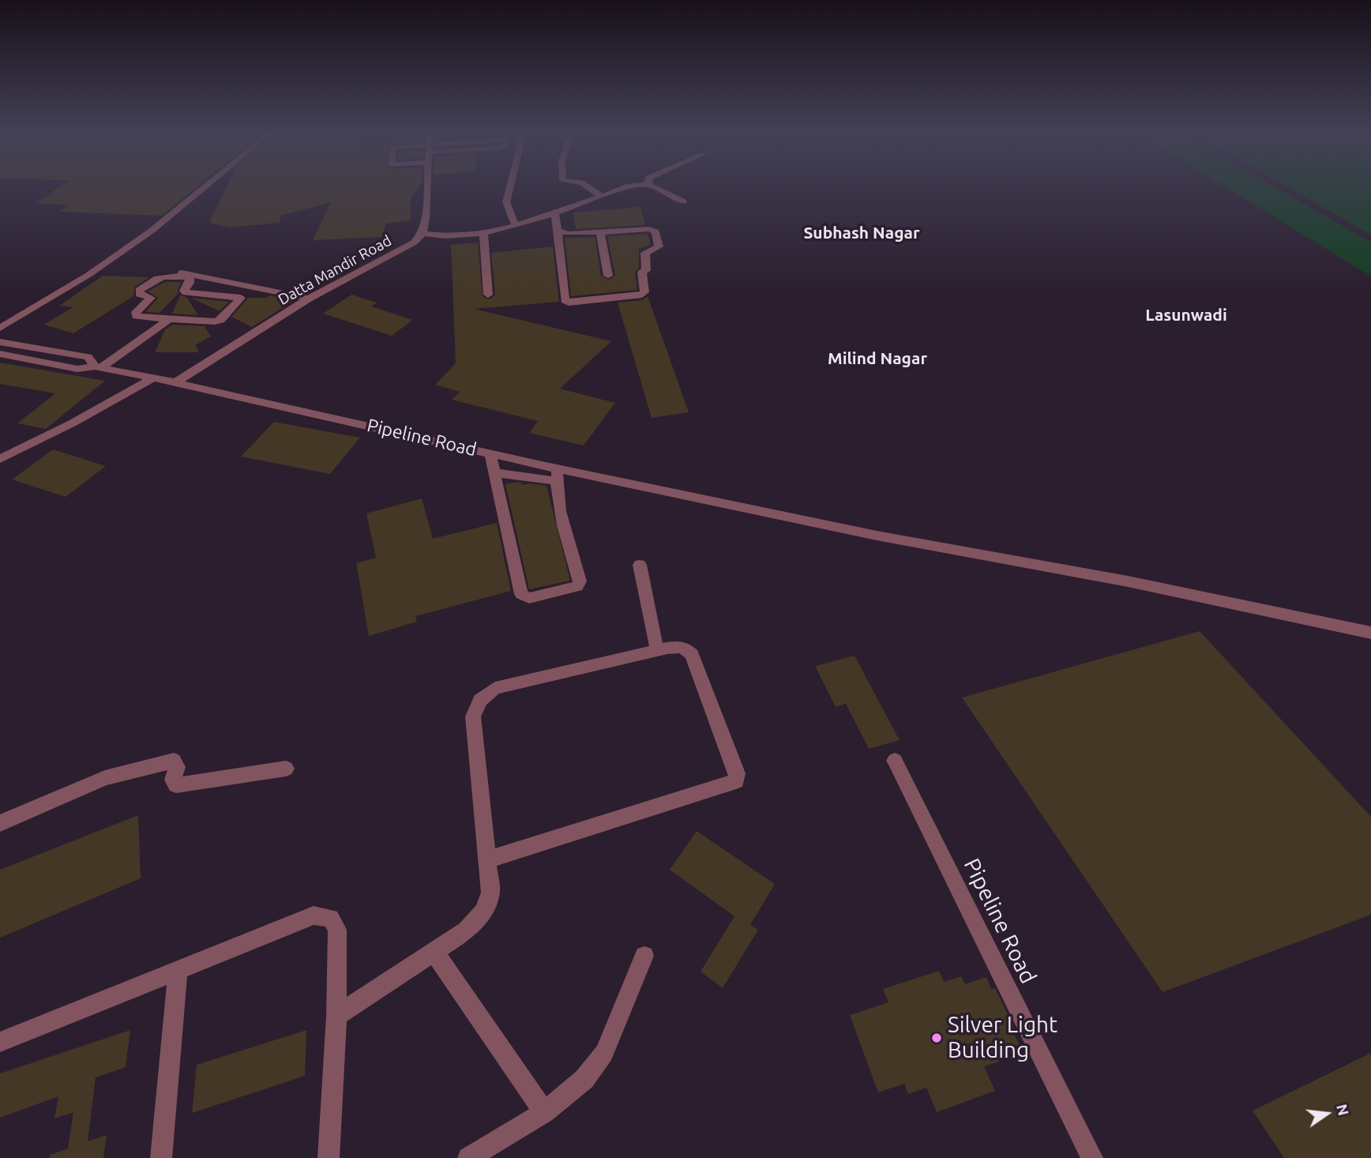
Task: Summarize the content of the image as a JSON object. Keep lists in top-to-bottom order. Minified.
{"streets":{"street":["Datta Mandir Road","Pipeline Road"]},"crossings":[["Datta Mandir Road","Pipeline Road"]],"districts":["Subhash Nagar","Lasunwadi","Milind Nagar"],"places":["Silver Light Building"],"north":"right"}
